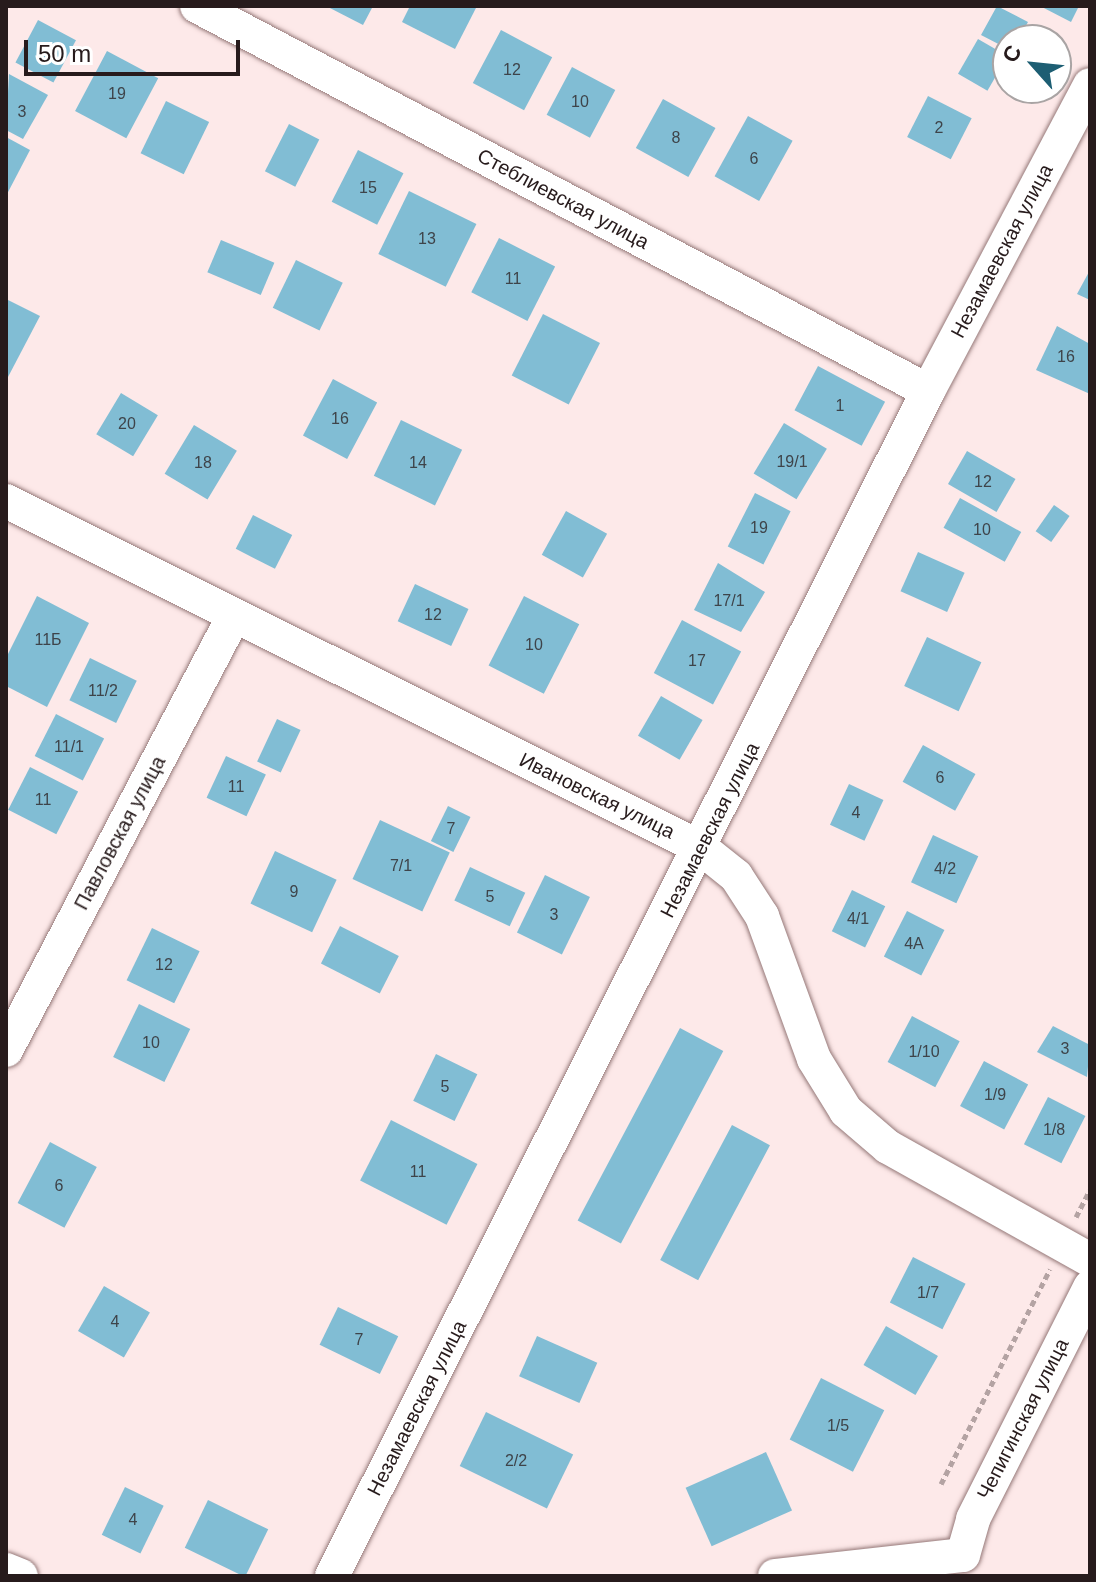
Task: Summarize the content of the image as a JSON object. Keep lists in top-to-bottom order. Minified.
{"streets":{"street":["Стеблиевская улица","Незамаевская улица","Ивановская улица","Павловская улица","Чепигинская улица"]},"crossings":[["Стеблиевская улица","Незамаевская улица"],["Незамаевская улица","Ивановская улица"],["Ивановская улица","Павловская улица"]],"house_numbers":["12","19","10","3","2","8","6","15","13","11","16","1","16","20","19/1","18","14","12","19","10","17/1","12","11Б","10","17","11/2","11/1","6","11","11","4","7","7/1","4/2","9","5","3","4/1","4А","12","10","3","1/10","5","1/9","1/8","11","6","1/7","4","7","1/5","2/2","4"],"scale_bar":"50 m","north":"top left"}
